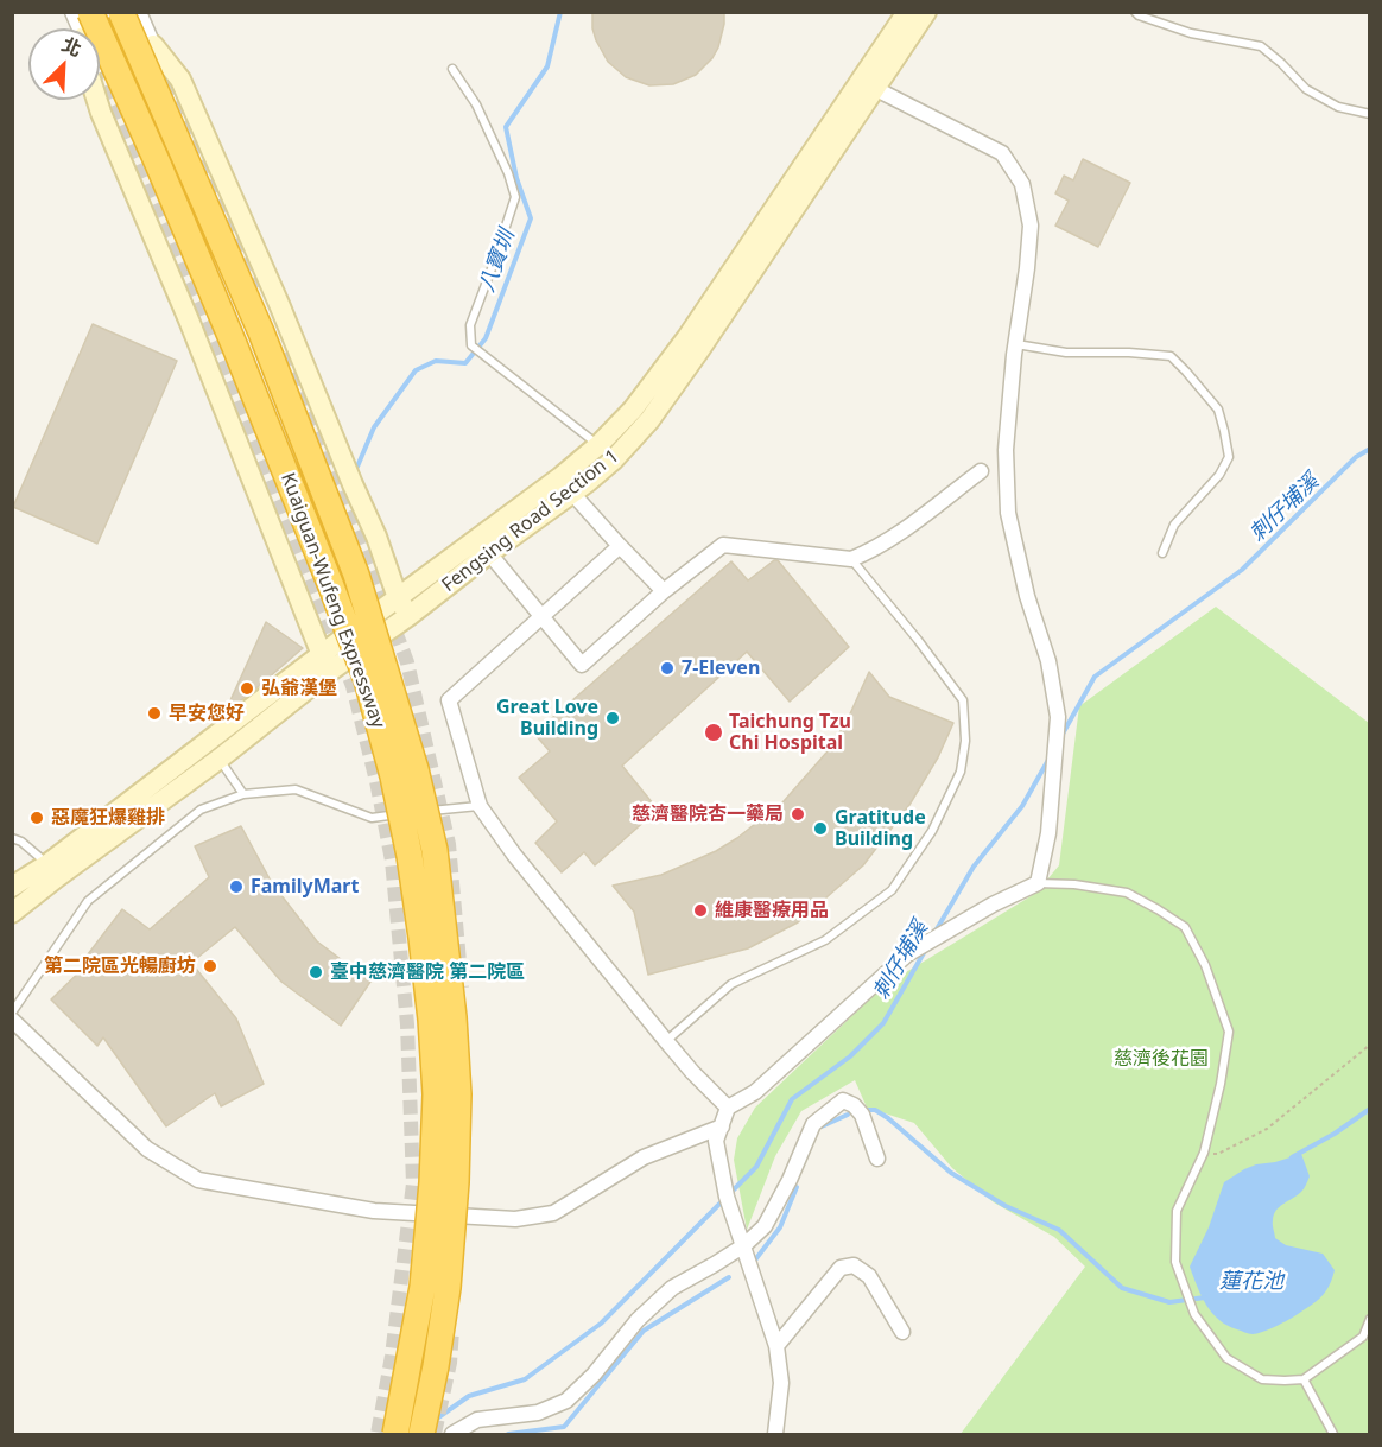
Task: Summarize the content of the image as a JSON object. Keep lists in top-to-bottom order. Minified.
{"streets":{"highway":["Kuaiguan-Wufeng Expressway"],"street":["Fengsing Road Section 1"]},"water":["八寶圳","刺仔埔溪","蓮花池"],"parks":["慈濟後花園"],"places":["7-Eleven","弘爺漢堡","早安您好","Great Love Building","Taichung Tzu Chi Hospital","慈濟醫院杏一藥局","惡魔狂爆雞排","Gratitude Building","FamilyMart","維康醫療用品","第二院區光暢廚坊","臺中慈濟醫院 第二院區"],"north":"top right"}
